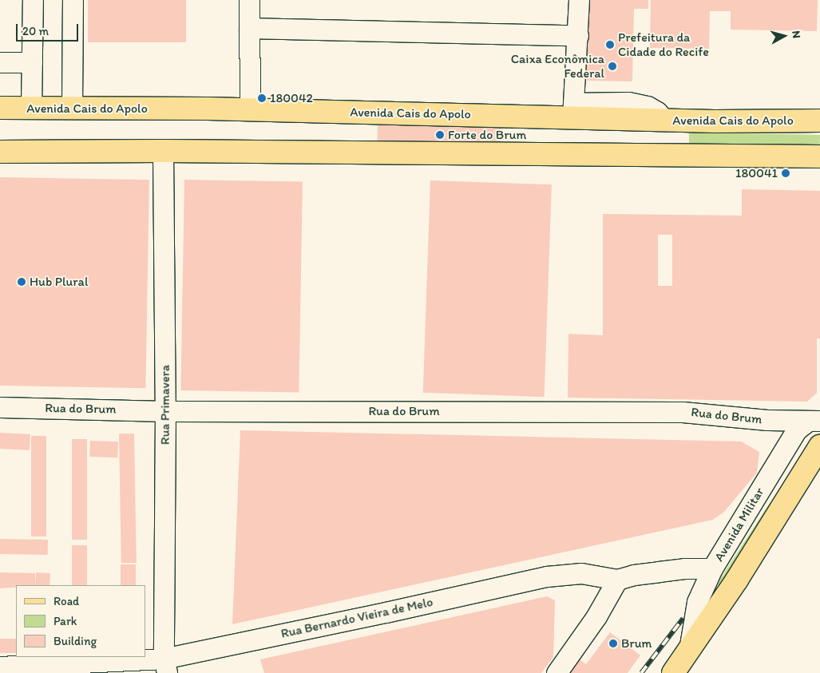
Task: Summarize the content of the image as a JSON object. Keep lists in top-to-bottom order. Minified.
{"streets":{"main road":["Avenida Cais do Apolo","Avenida Militar"],"street":["Rua Primavera","Rua do Brum","Rua Bernardo Vieira de Melo"]},"crossings":[["Rua Primavera","Rua do Brum"],["Rua Primavera","Rua Bernardo Vieira de Melo"],["Rua do Brum","Avenida Militar"],["Avenida Militar","Rua Bernardo Vieira de Melo"]],"places":["Prefeitura da Cidade do Recife","Caixa Econômica Federal","180042","Forte do Brum","180041","Hub Plural","Brum"],"legend":["Road","Park","Building"],"scale_bar":"20 m","north":"right"}
